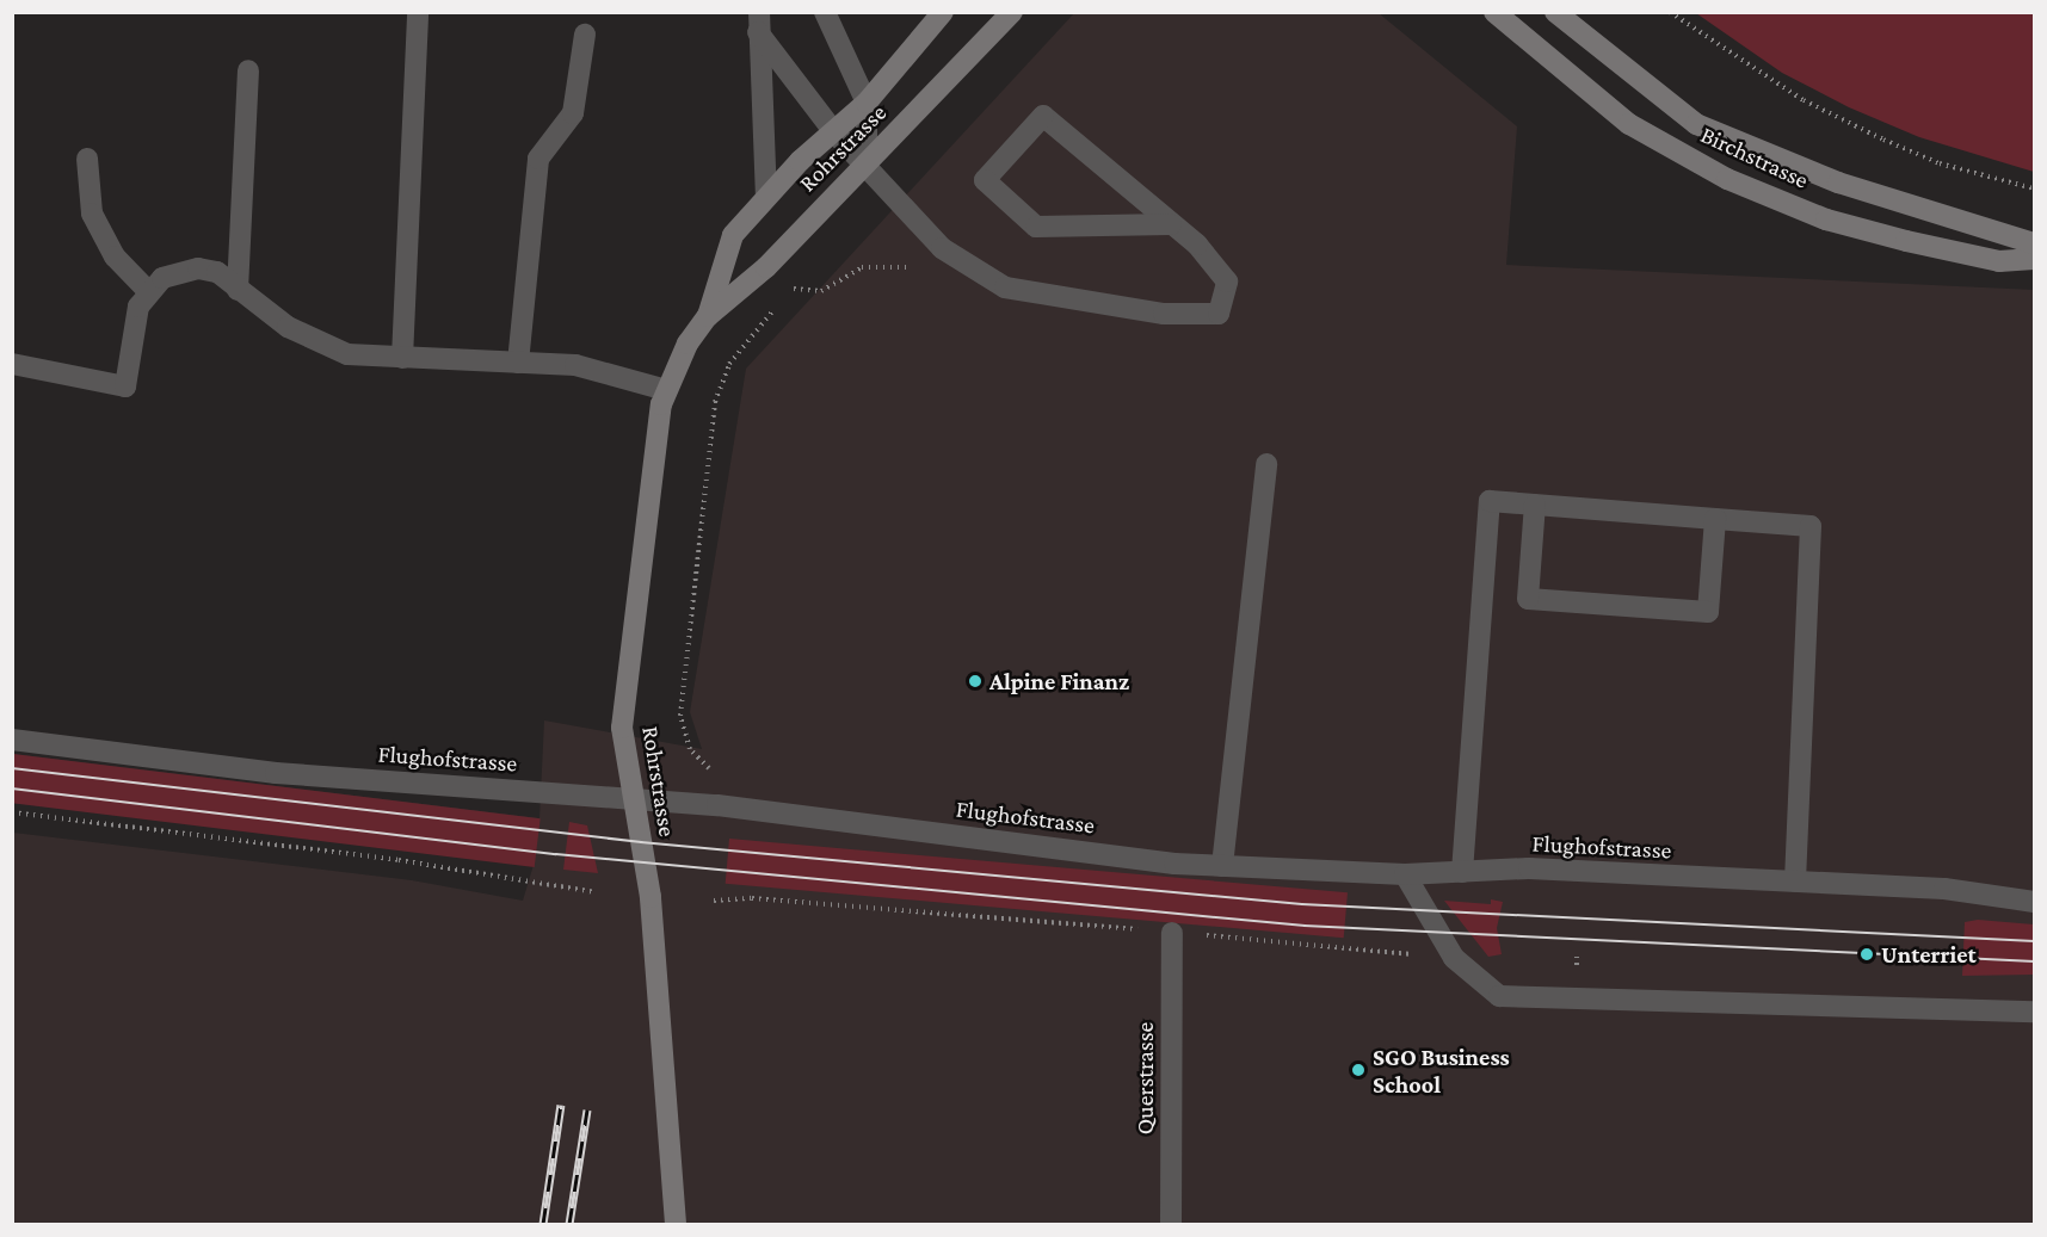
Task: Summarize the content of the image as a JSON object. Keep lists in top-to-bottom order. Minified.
{"streets":{"main road":["Rohrstrasse","Birchstrasse"],"street":["Flughofstrasse","Querstrasse"]},"crossings":[["Rohrstrasse","Flughofstrasse"]],"places":["Alpine Finanz","Unterriet","SGO Business School"]}
